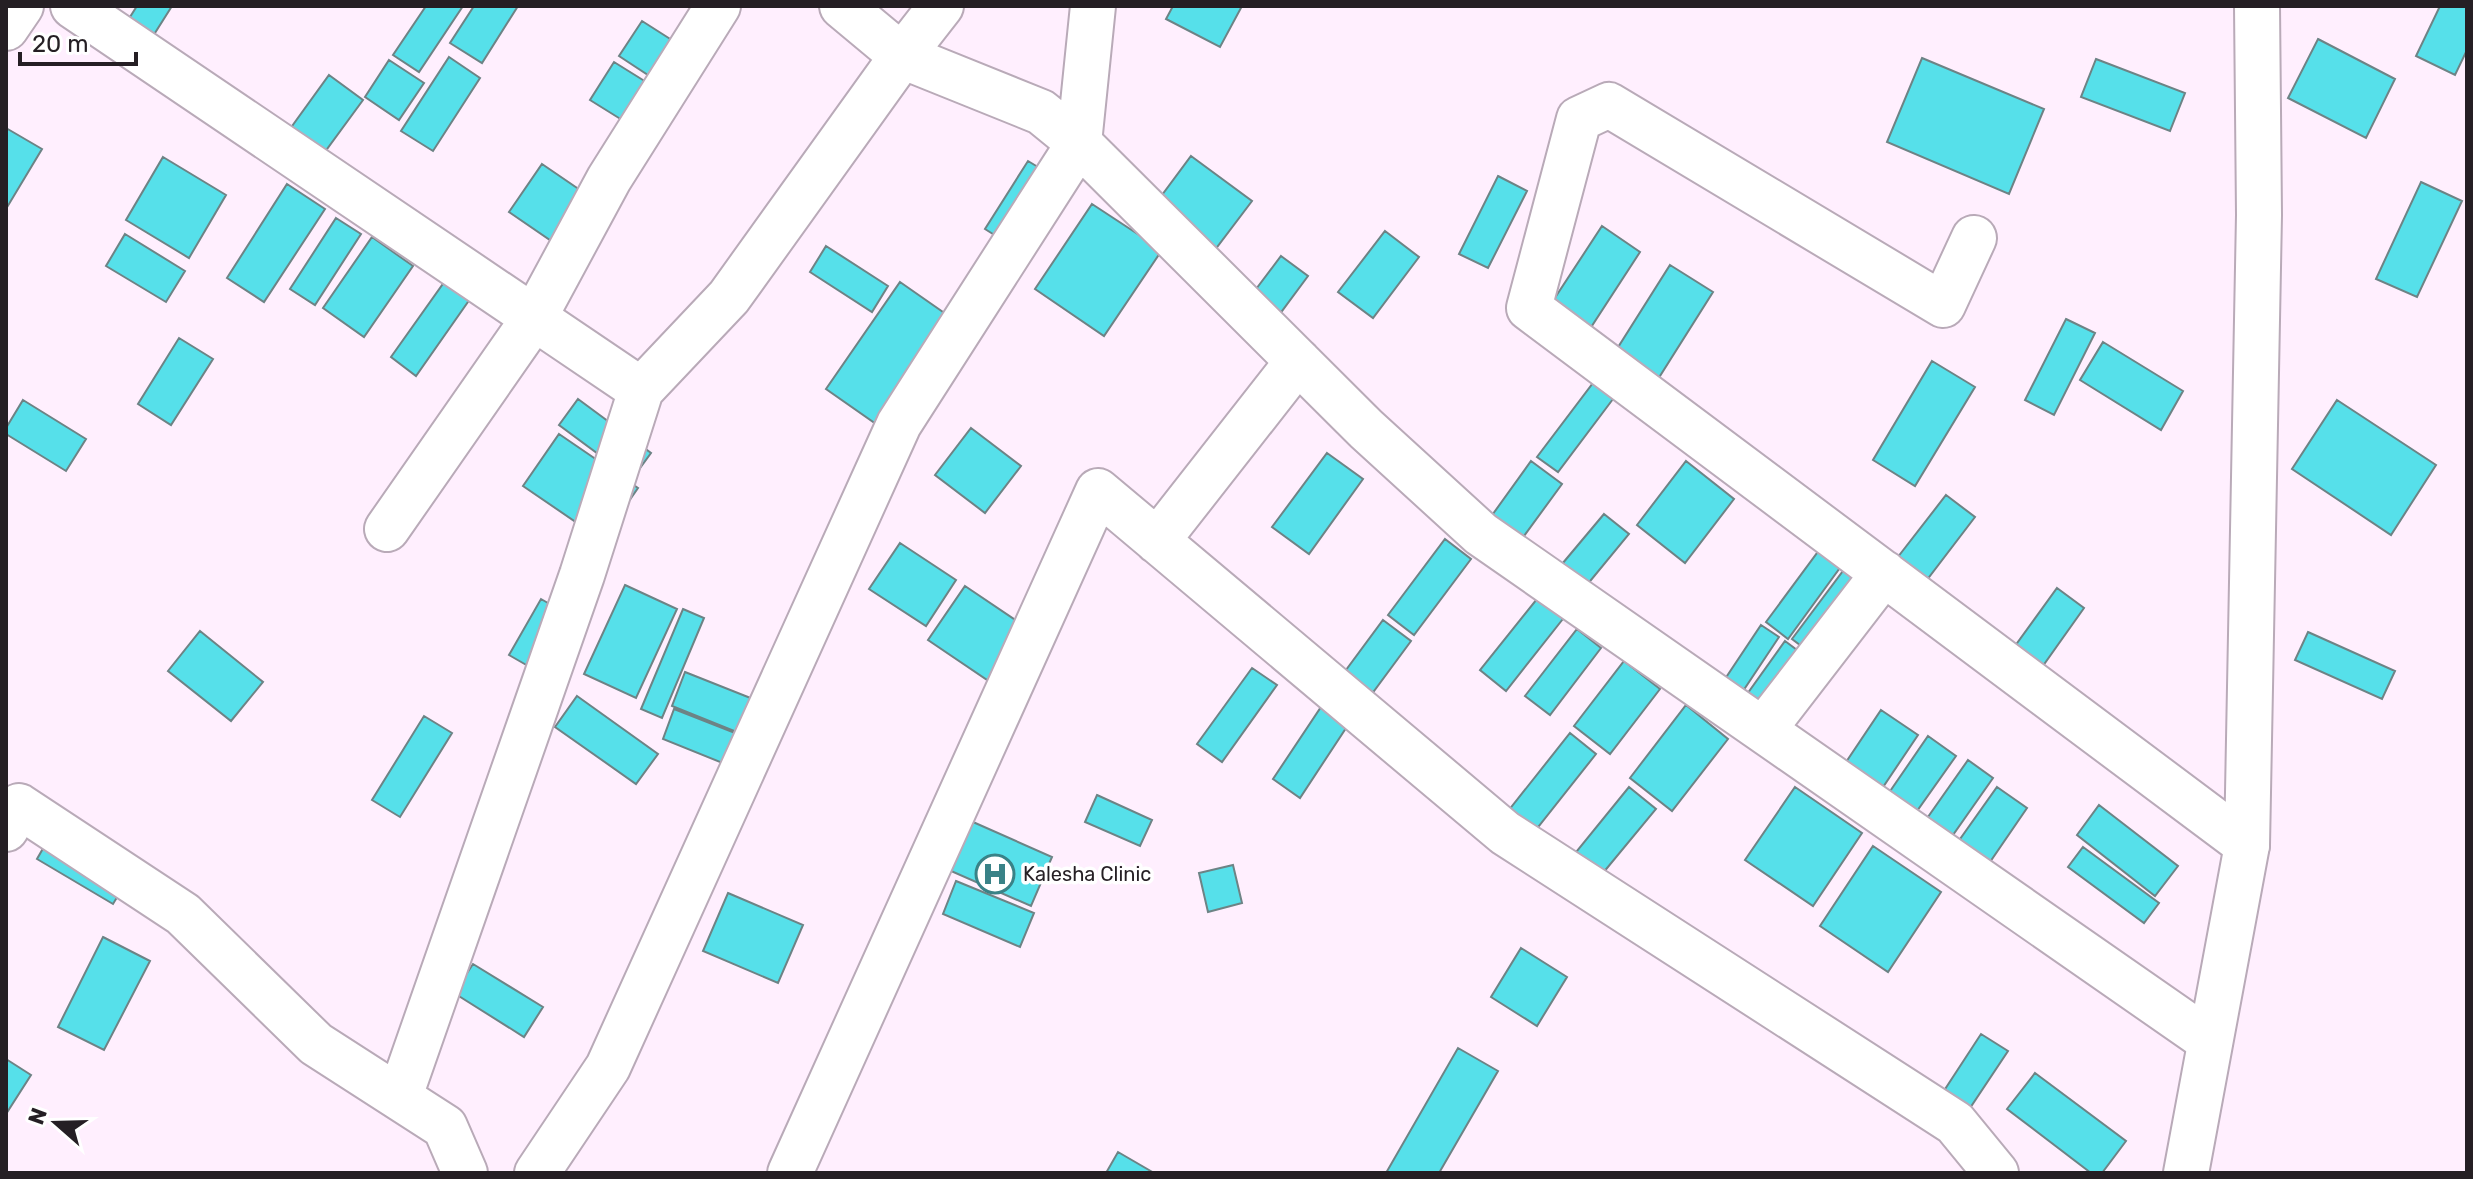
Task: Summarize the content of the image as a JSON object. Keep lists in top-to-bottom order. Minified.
{"places":{"hospital":["Kalesha Clinic"]},"scale_bar":"20 m","north":"left"}
